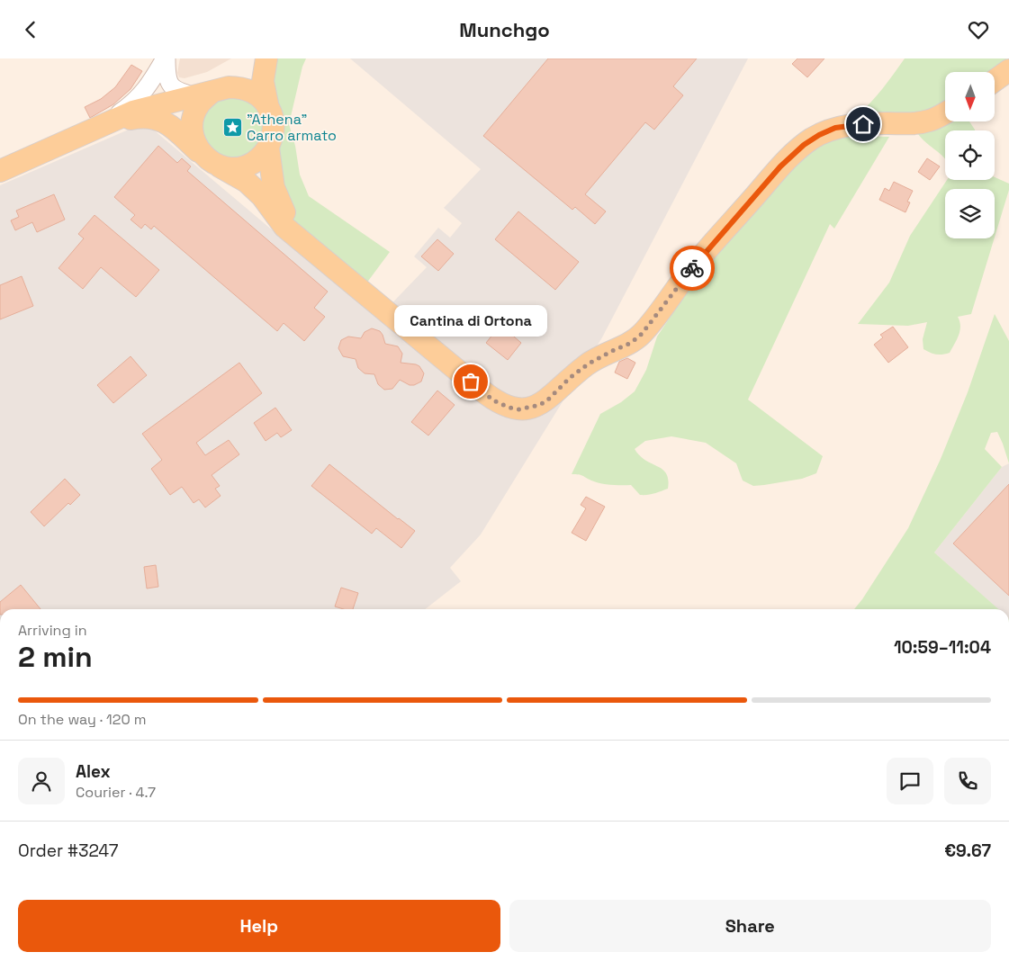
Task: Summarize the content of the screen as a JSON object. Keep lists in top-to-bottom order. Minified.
{"places":{"place":["\"Athena\" Carro armato"],"other":["Cantina di Ortona"]},"north":"bottom","page":{"header":"Munchgo","bubble":"Cantina di Ortona","heading":["2 min","Arriving in","10:59–11:04"],"panel":["Alex","Courier · 4.7","Order #3247","€9.67"],"bar":"On the way · 120 m","buttons":["Help","Share"]}}
